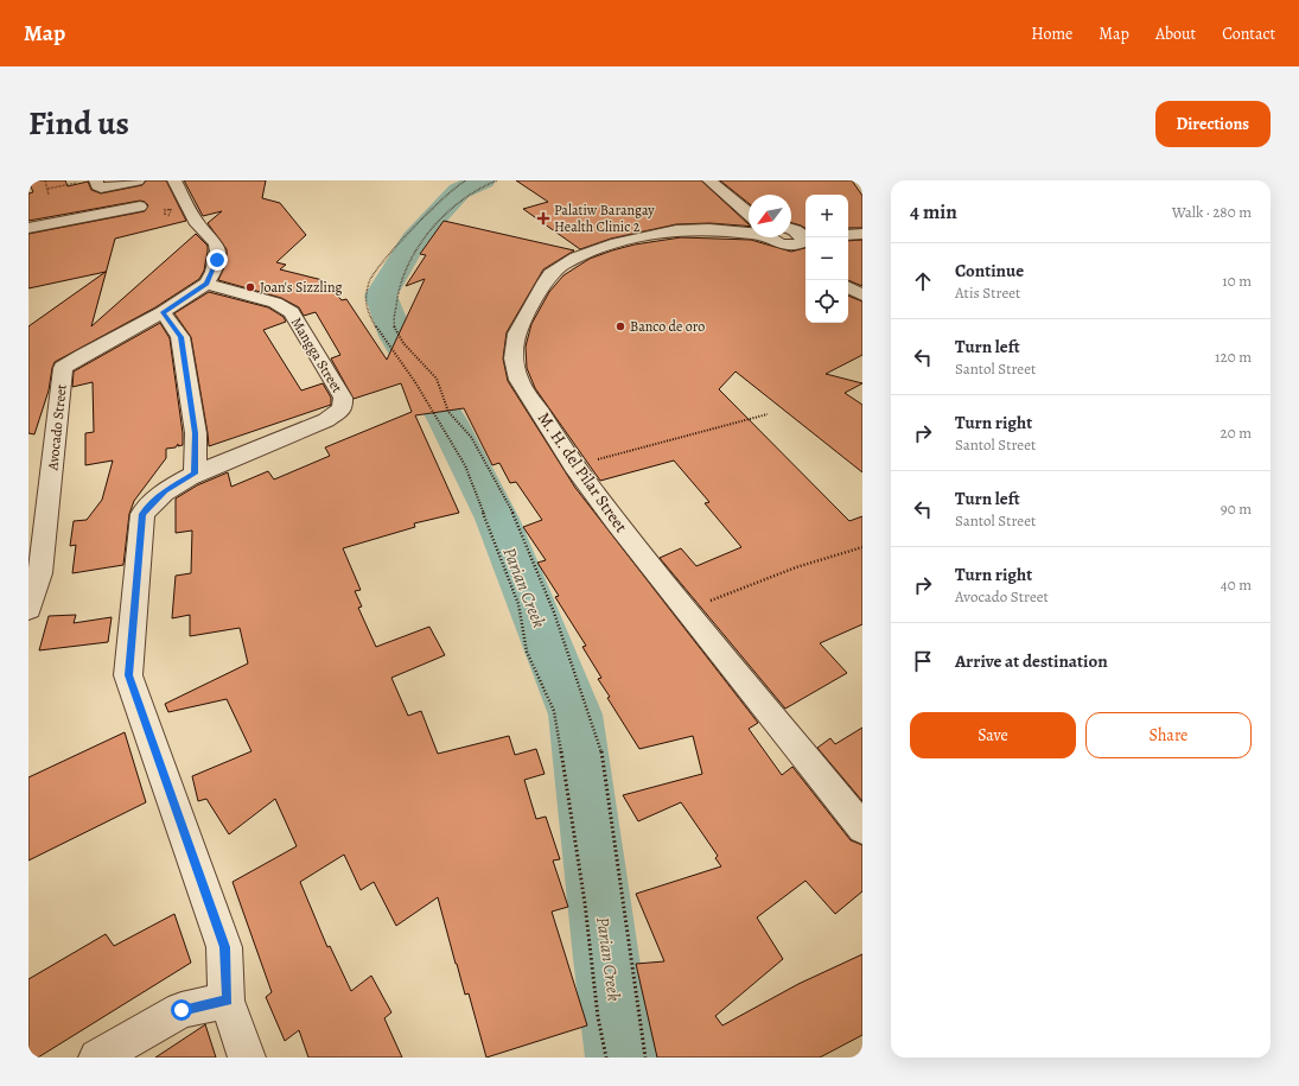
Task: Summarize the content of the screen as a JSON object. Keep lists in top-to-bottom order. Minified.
{"streets":{"street":["Mangga Street","Avocado Street","M. H. del Pilar Street"]},"crossings":[["Mangga Street","Avocado Street"]],"water":["Parian Creek"],"places":{"health":["Palatiw Barangay Health Clinic 2"],"other":["Joan's Sizzling","Banco de oro"]},"house_numbers":["17"],"north":"bottom left","page":{"header":"Map","nav":["Home","Map","About","Contact"],"title":"Find us","buttons":["Directions",["Save","Share"]],"heading":["4 min","Walk · 280 m"],"map_buttons":["+","−"],"list":[["Continue","Atis Street","10 m"],["Turn left","Santol Street","120 m"],["Turn right","Santol Street","20 m"],["Turn left","Santol Street","90 m"],["Turn right","Avocado Street","40 m"],"Arrive at destination"]}}
